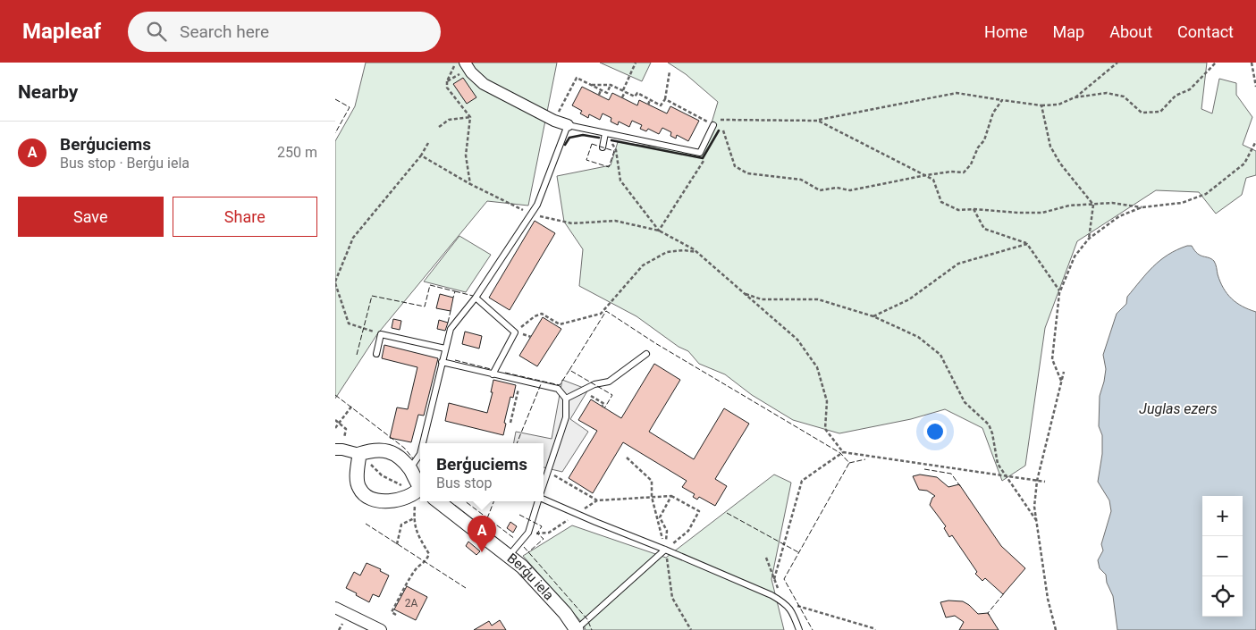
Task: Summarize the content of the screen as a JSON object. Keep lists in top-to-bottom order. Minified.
{"streets":{"street":["Berģu iela"]},"water":["Juglas ezers"],"house_numbers":["2A"],"page":{"header":"Mapleaf","search":"Search here","nav":["Home","Map","About","Contact"],"heading":"Nearby","list":[{"mark":"A","name":"Berģuciems","note":"Bus stop · Berģu iela","value":"250 m"}],"buttons":["Save","Share"],"popup":["Berģuciems","Bus stop"],"map_buttons":["+","−"],"pins":"A"}}
